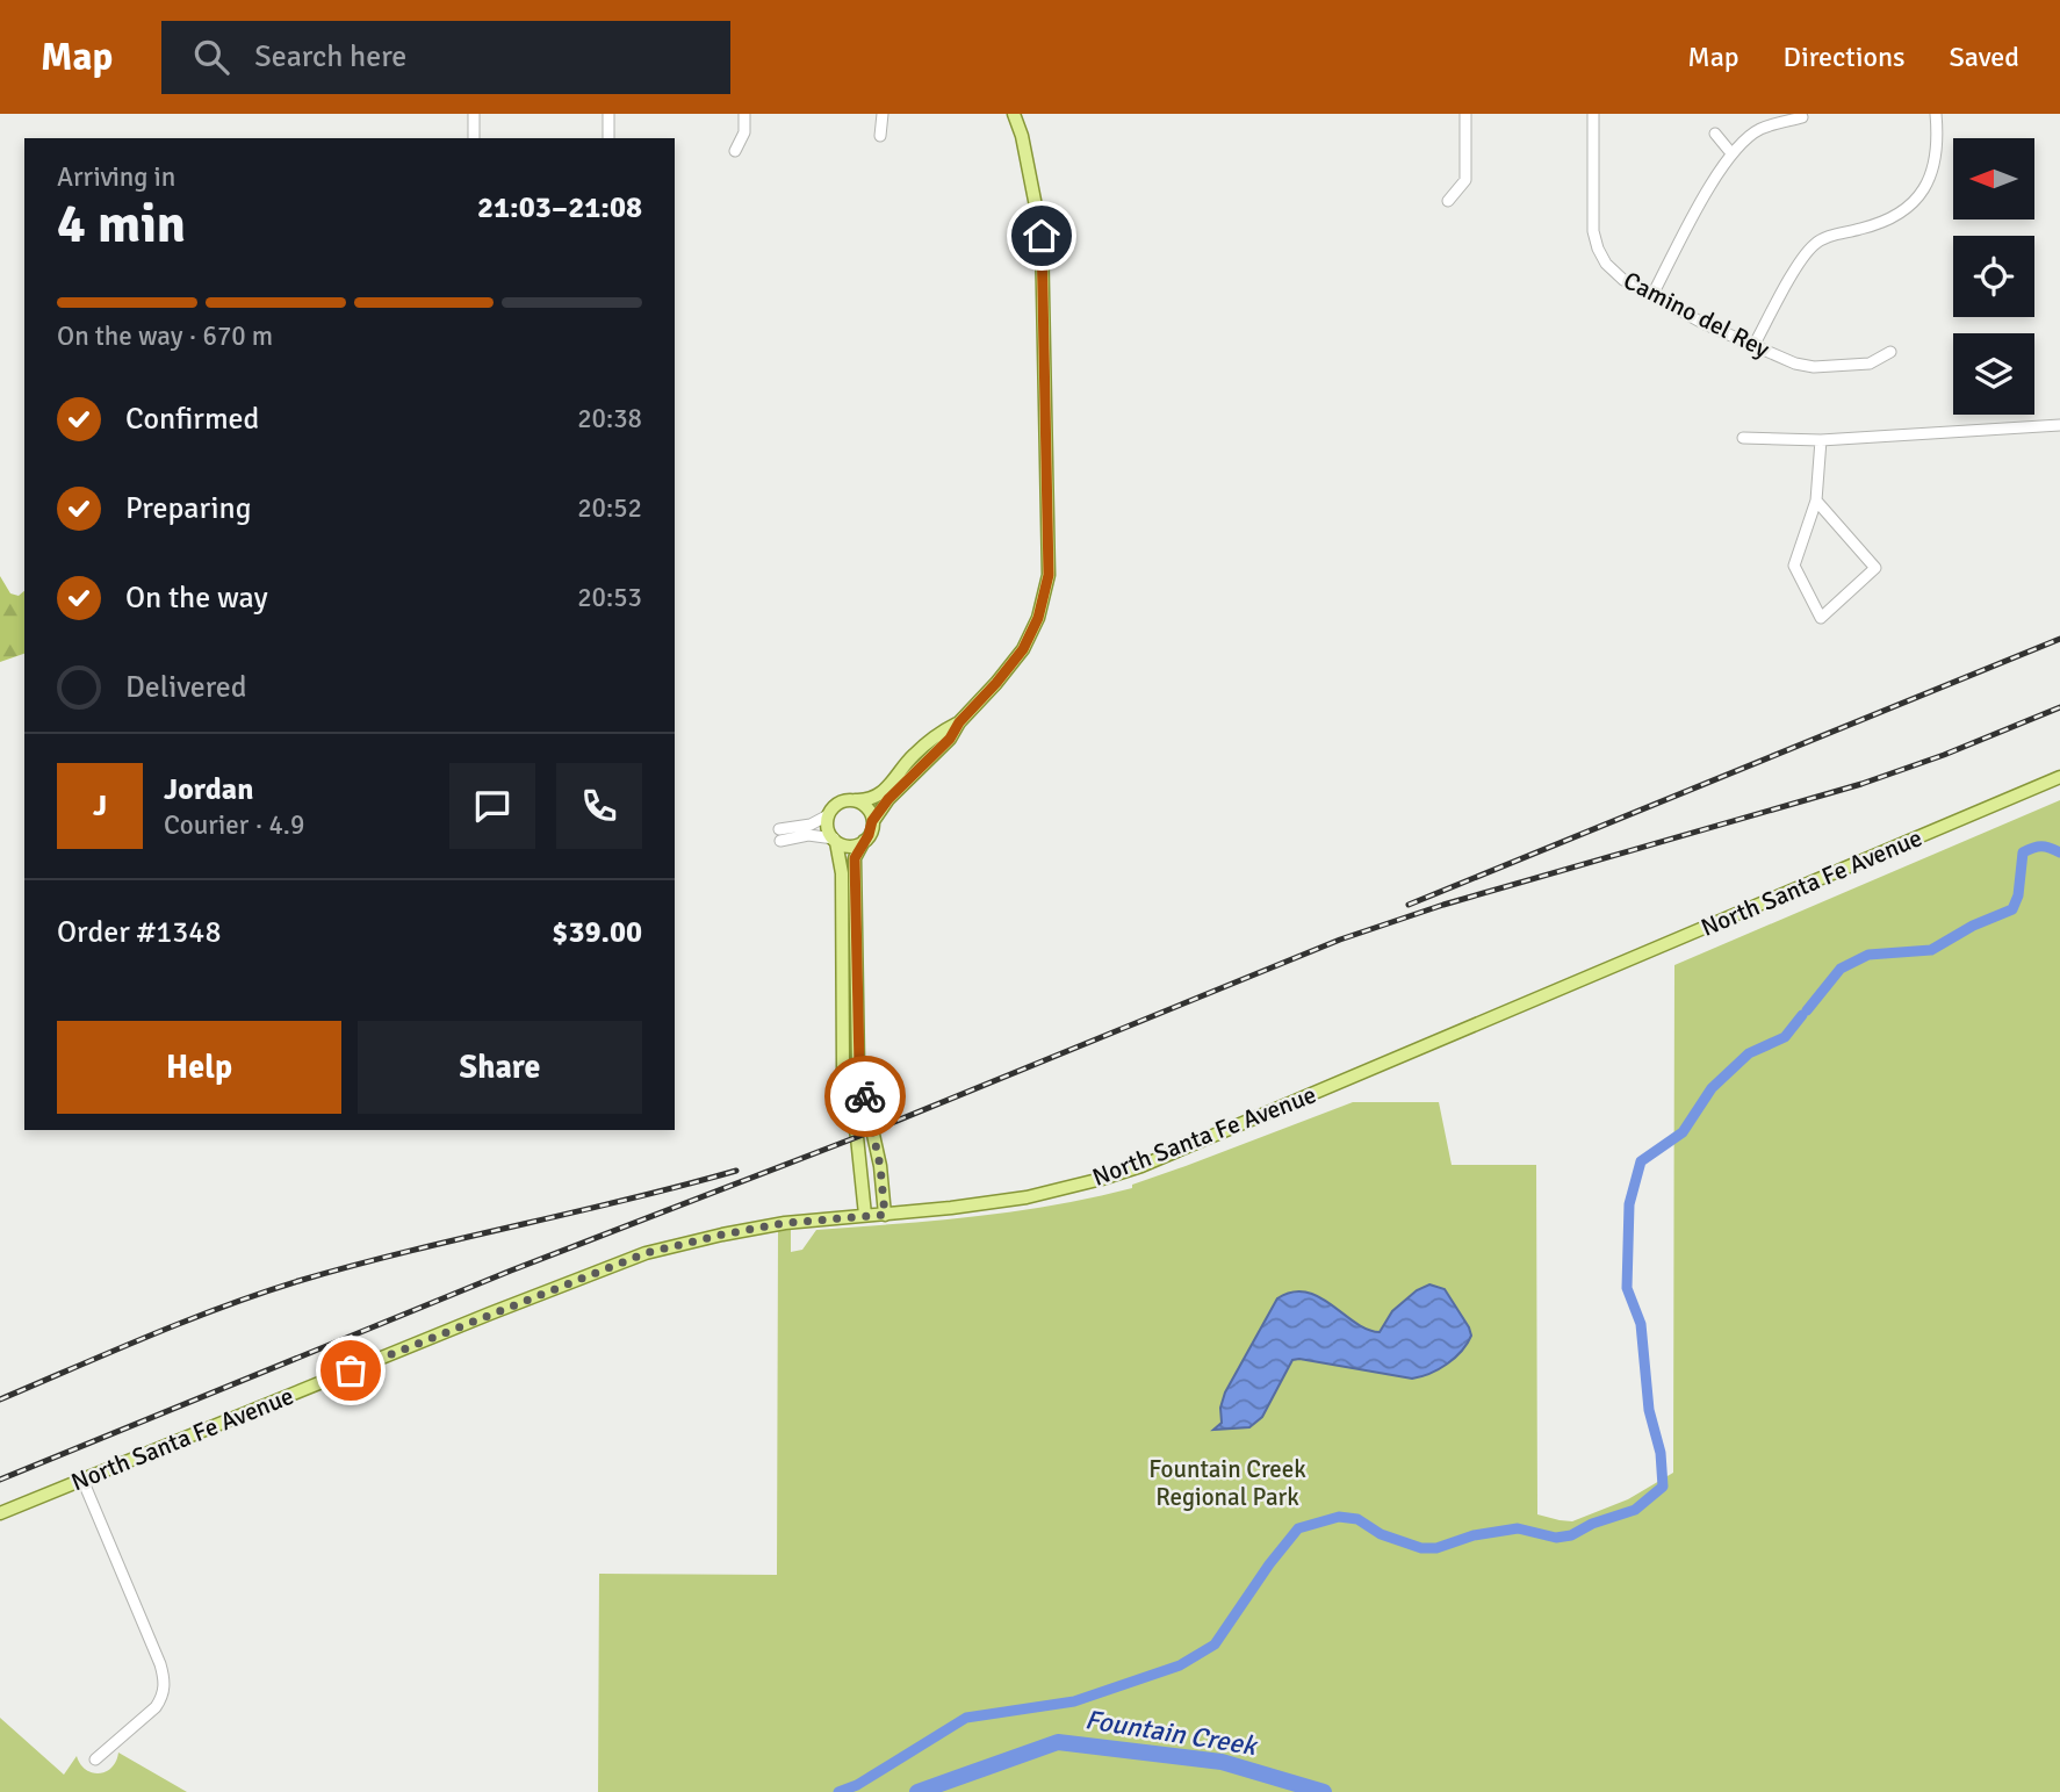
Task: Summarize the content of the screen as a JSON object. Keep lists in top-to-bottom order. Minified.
{"streets":{"main road":["North Santa Fe Avenue"],"street":["Camino del Rey"]},"water":["Fountain Creek"],"parks":["Fountain Creek Regional Park"],"north":"left","page":{"header":"Map","search":"Search here","nav":["Map","Directions","Saved"],"heading":["4 min","Arriving in","21:03–21:08"],"panel":["Jordan","Courier · 4.9","Order #1348","$39.00"],"bar":"On the way · 670 m","list":[["Confirmed","20:38"],["Preparing","20:52"],["On the way","20:53"],"Delivered"],"round":"J","buttons":["Help","Share"]}}
